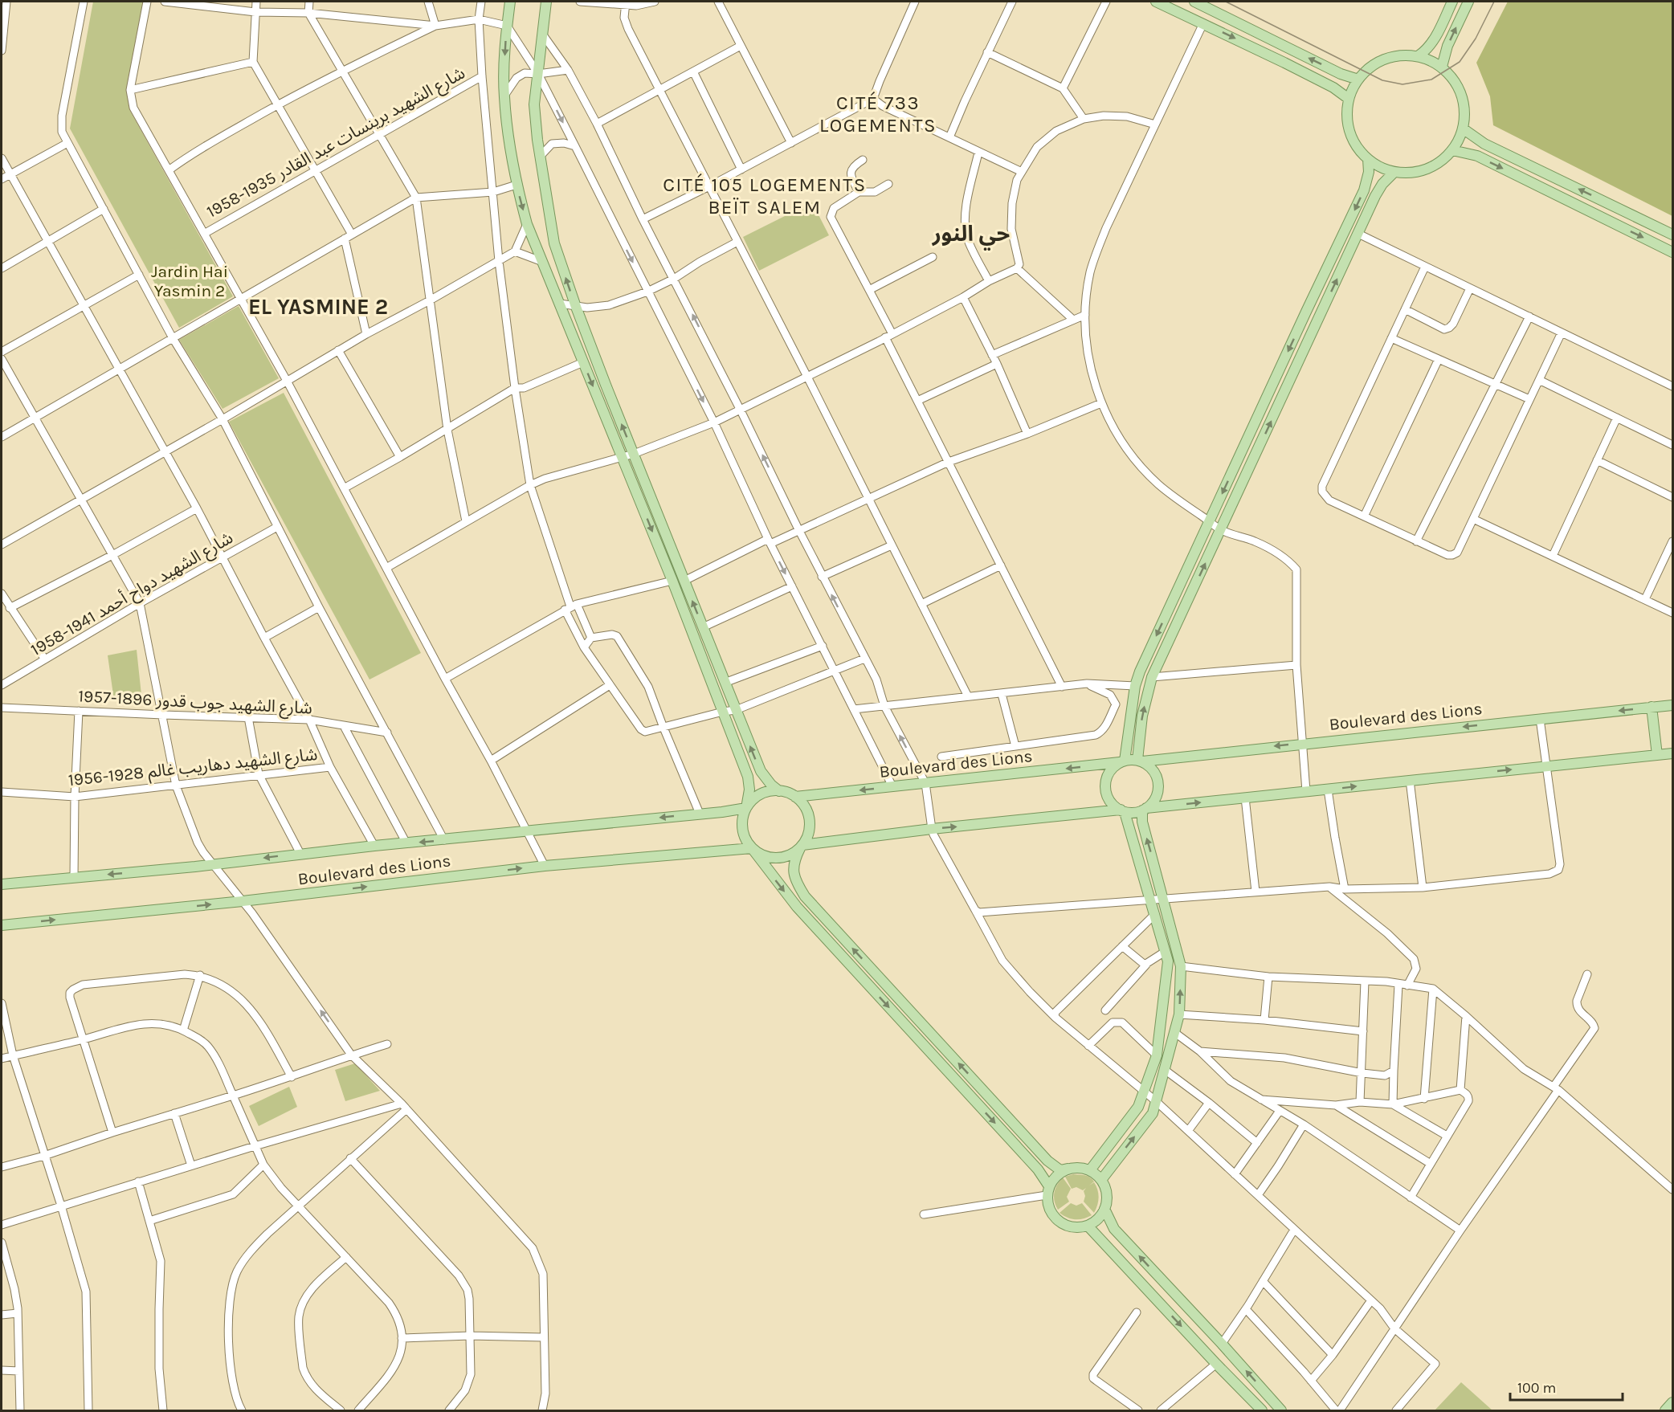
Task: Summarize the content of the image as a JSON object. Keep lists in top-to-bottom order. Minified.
{"streets":{"main road":["Boulevard des Lions"],"street":["شارع الشهيد برينسات عبد القادر 1935-1958","شارع الشهيد دواح أحمد 1941-1958","شارع الشهيد جوب قدور 1896-1957","شارع الشهيد دهاريب غالم 1928-1956"]},"districts":["CITÉ 733 LOGEMENTS","CITÉ 105 LOGEMENTS BEÏT SALEM","حي النور","EL YASMINE 2"],"parks":["Jardin Hai Yasmin 2"],"scale_bar":"100 m"}
